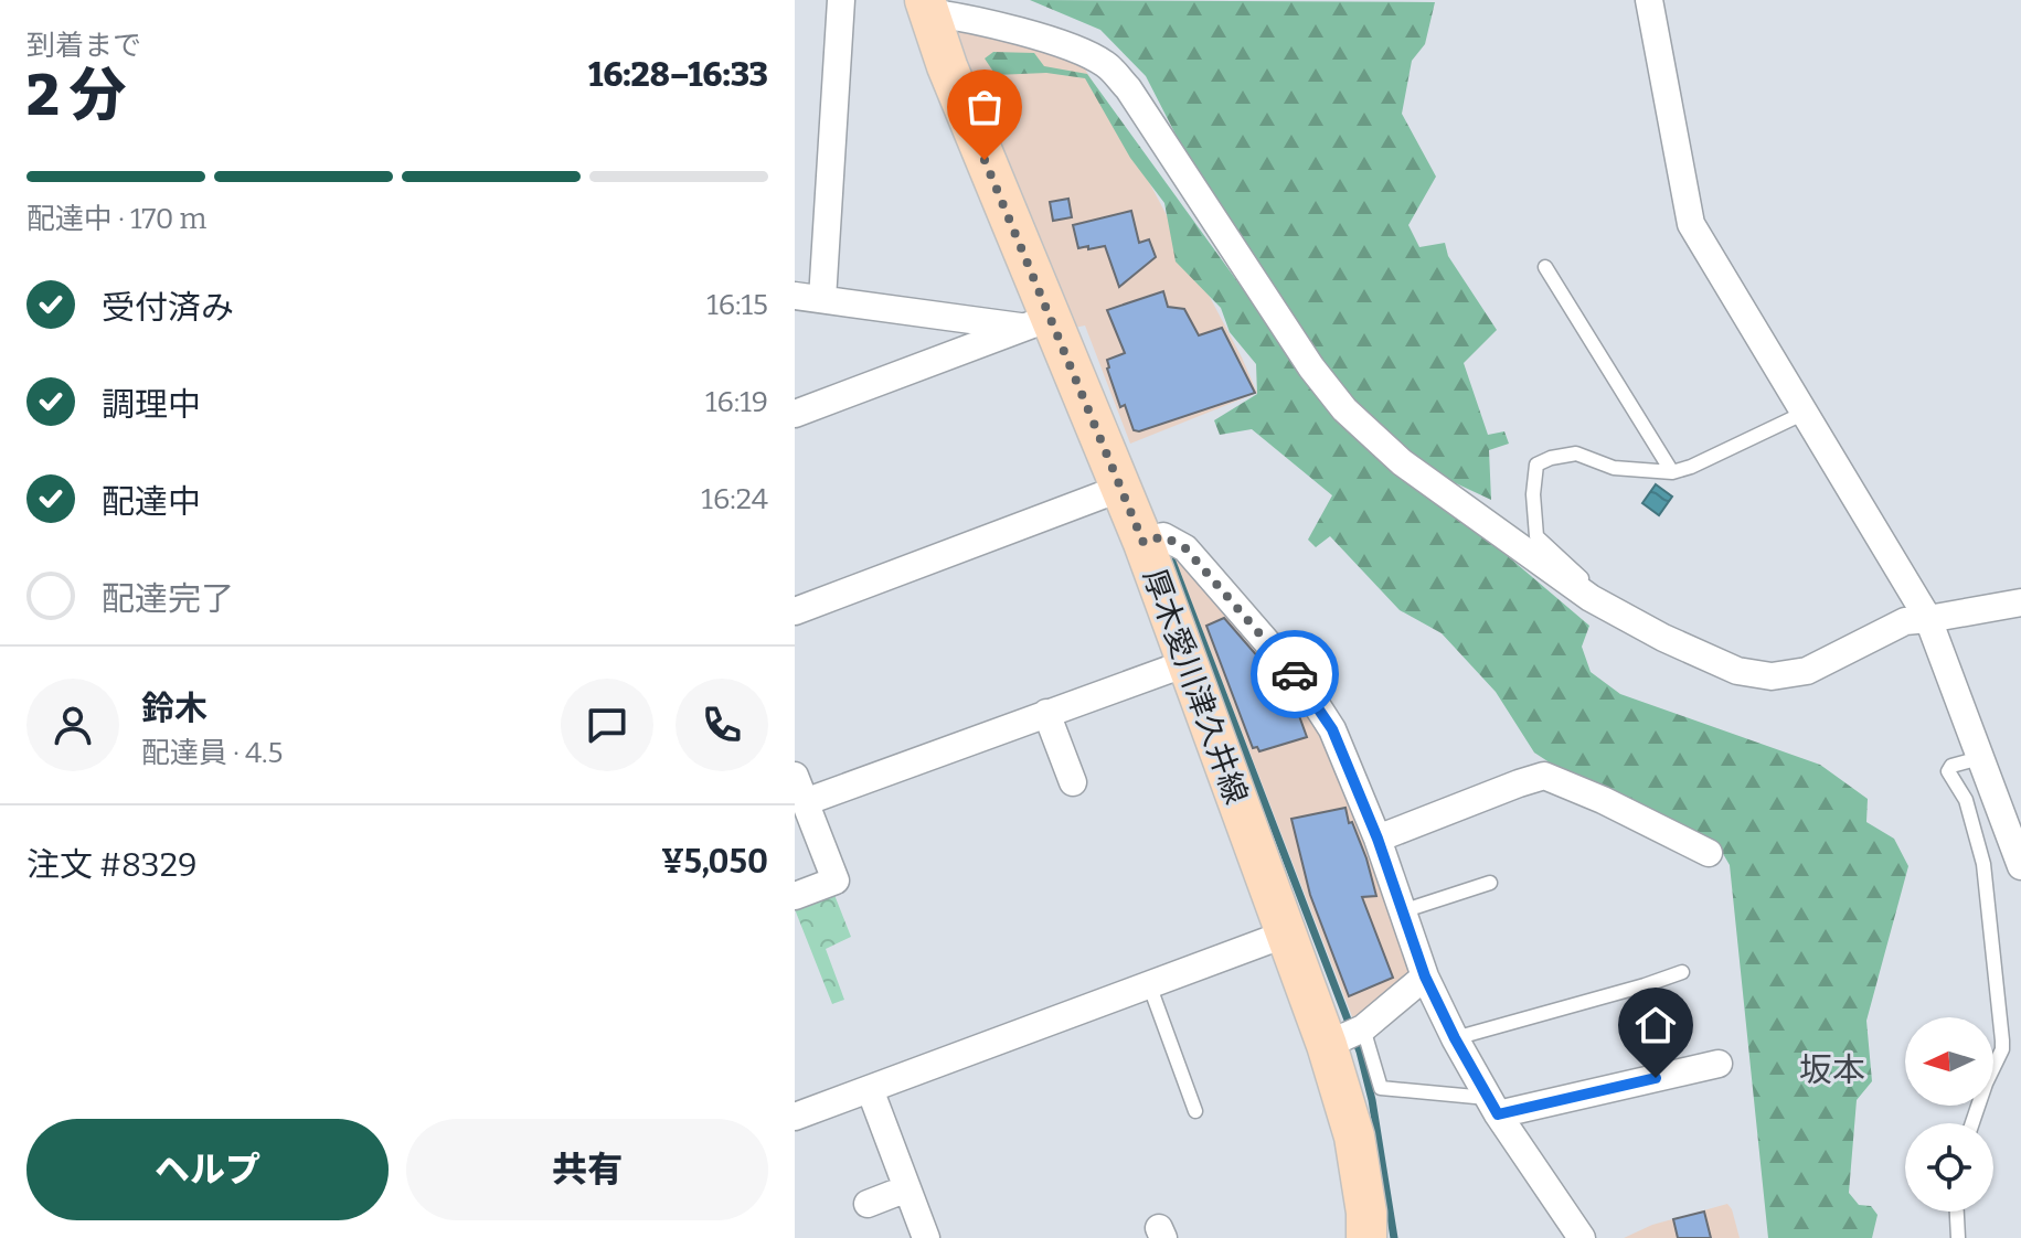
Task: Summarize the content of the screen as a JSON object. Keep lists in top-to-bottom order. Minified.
{"streets":{"main road":["厚木愛川津久井線"]},"districts":["坂本"],"north":"left","page":{"heading":["2 分","到着まで","16:28–16:33"],"panel":["鈴木","配達員 · 4.5","注文 #8329","¥5,050"],"bar":"配達中 · 170 m","list":[["受付済み","16:15"],["調理中","16:19"],["配達中","16:24"],"配達完了"],"buttons":["ヘルプ","共有"]}}
